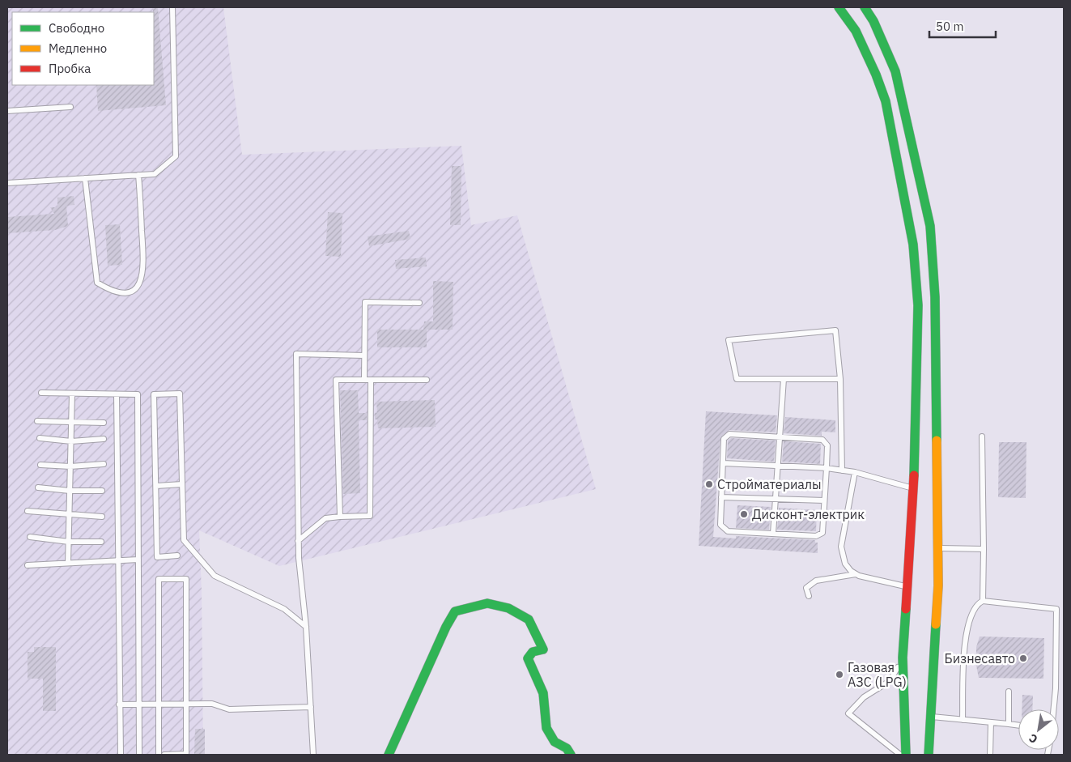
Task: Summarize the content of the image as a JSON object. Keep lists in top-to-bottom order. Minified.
{"places":["Стройматериалы","Дисконт-электрик","Бизнесавто","Газовая АЗС (LPG)"],"legend":["Свободно","Медленно","Пробка"],"scale_bar":"50 m","north":"bottom left"}
